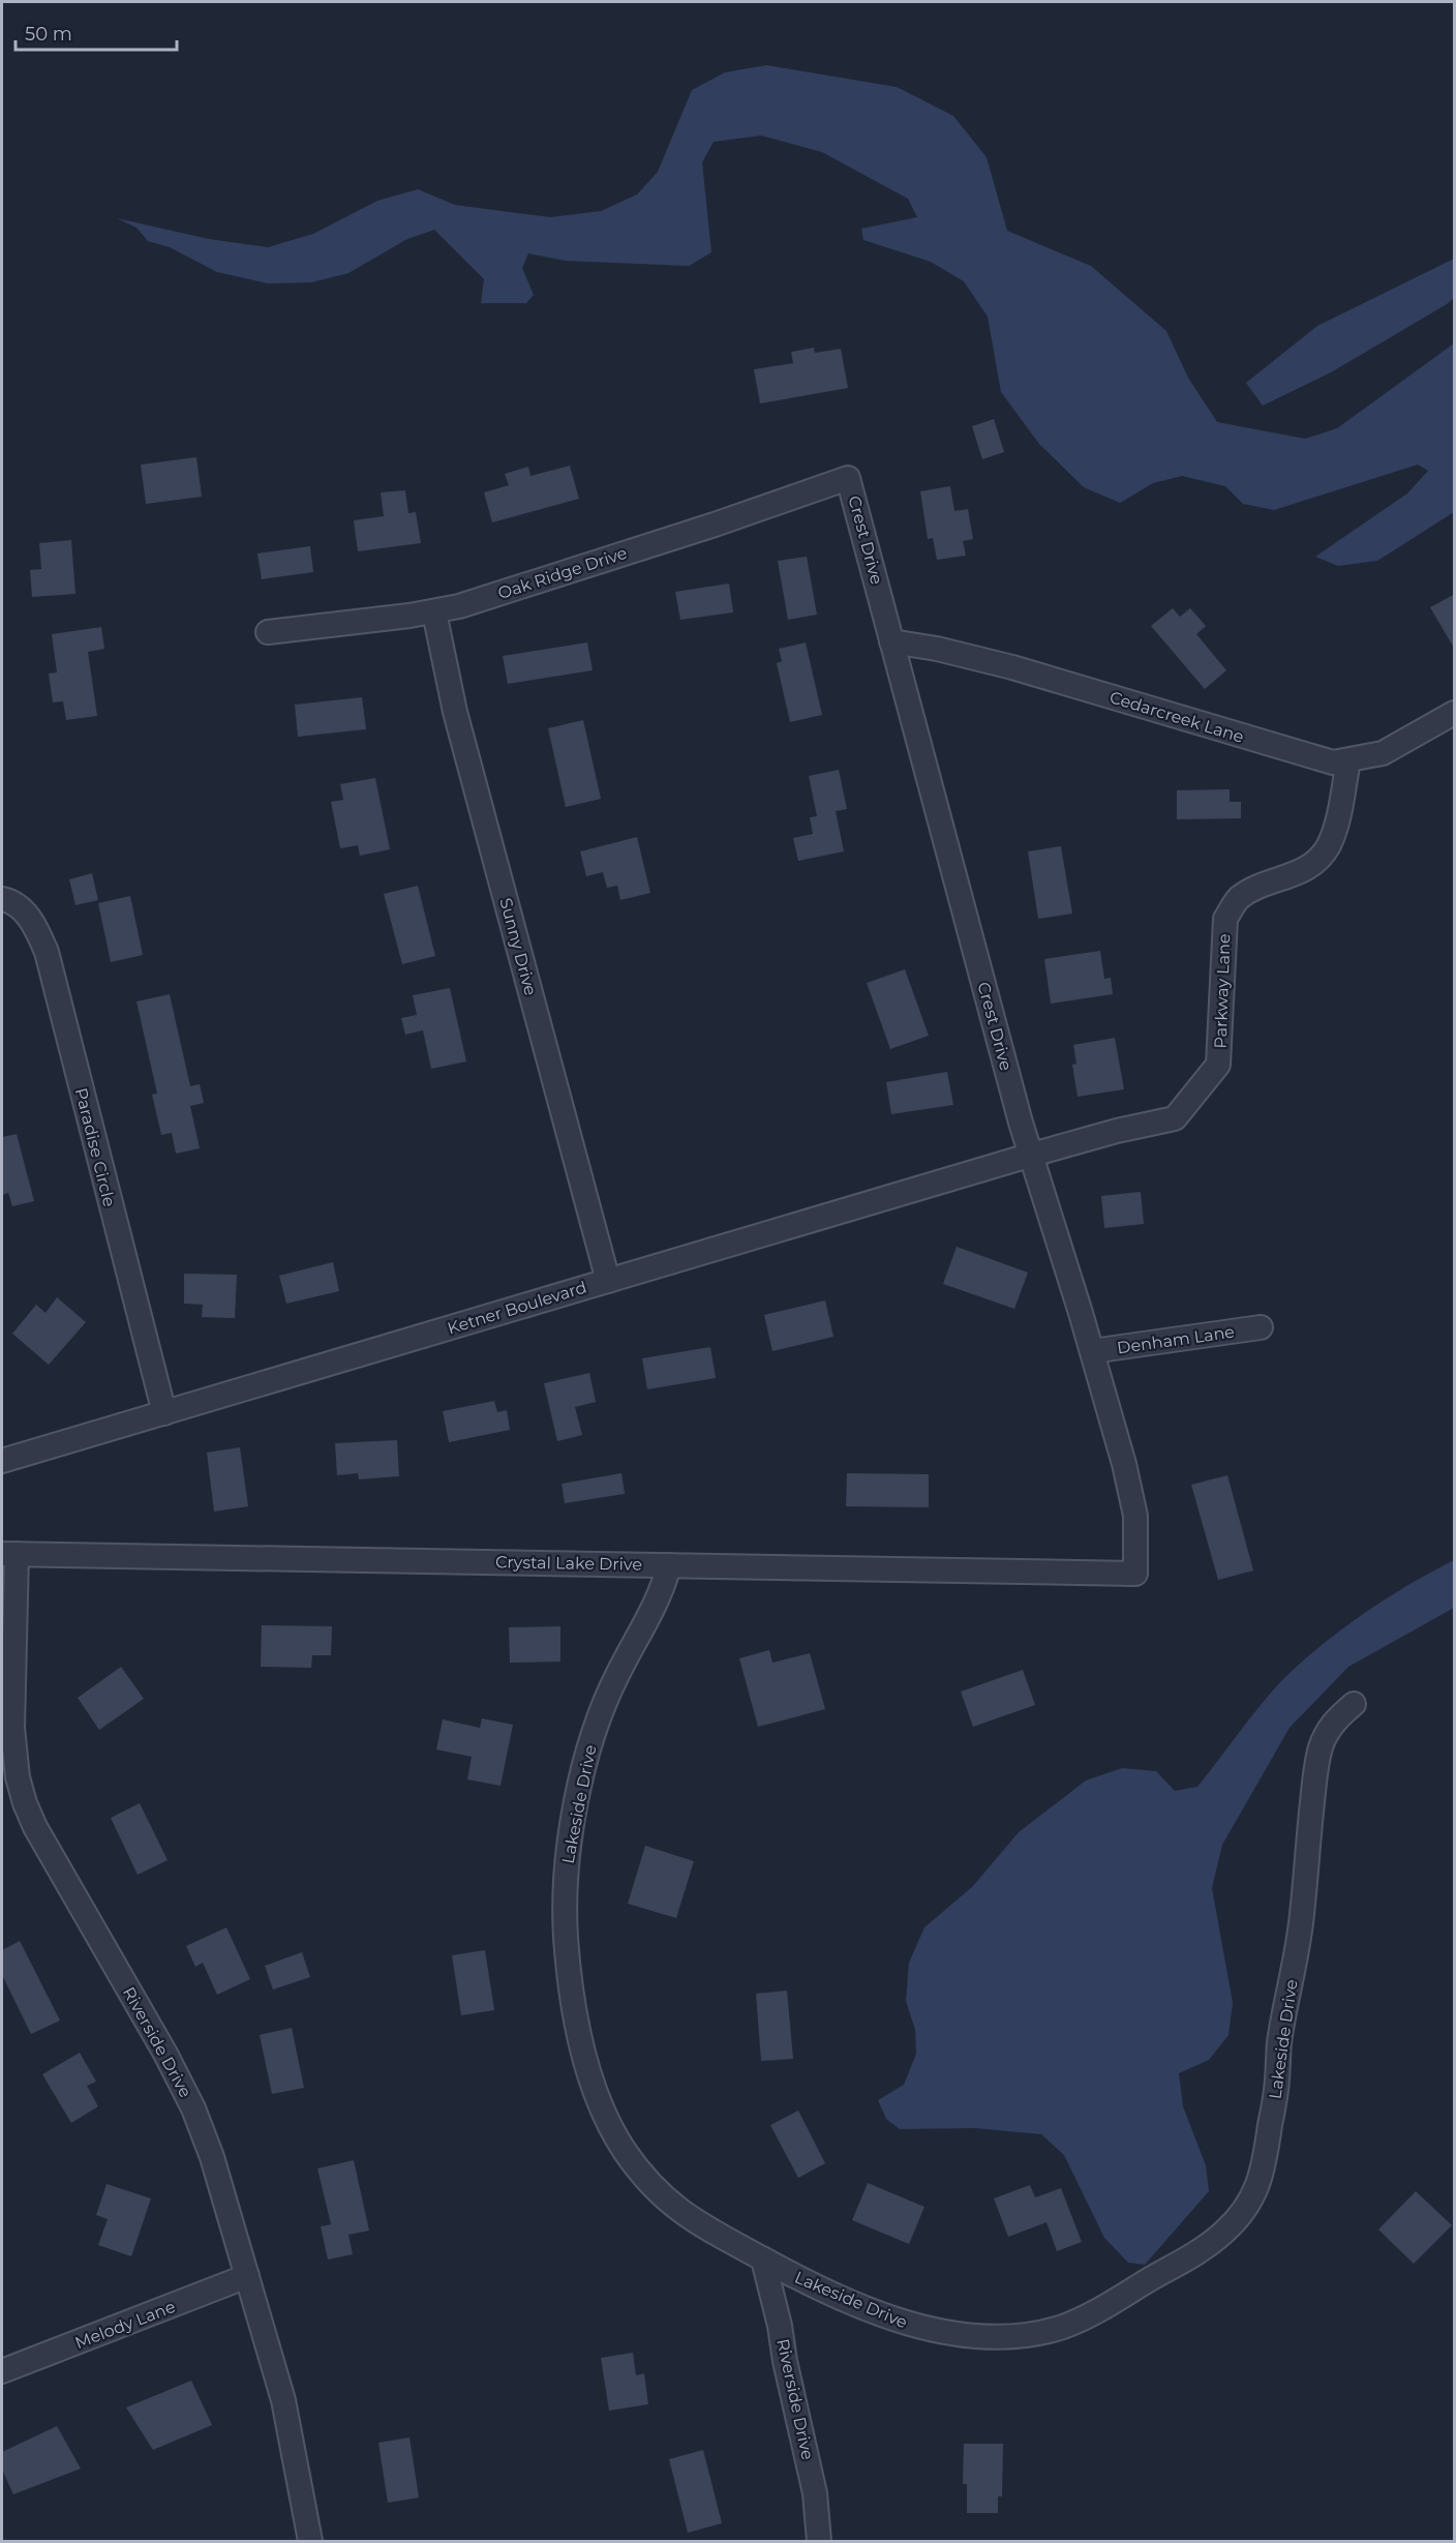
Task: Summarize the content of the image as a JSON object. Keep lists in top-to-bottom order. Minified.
{"streets":{"street":["Crest Drive","Oak Ridge Drive","Cedarcreek Lane","Sunny Drive","Parkway Lane","Paradise Circle","Ketner Boulevard","Denham Lane","Crystal Lake Drive","Lakeside Drive","Riverside Drive","Melody Lane"]},"crossings":[["Crest Drive","Oak Ridge Drive"],["Crest Drive","Cedarcreek Lane"],["Crest Drive","Parkway Lane"],["Crest Drive","Ketner Boulevard"],["Crest Drive","Denham Lane"],["Crest Drive","Crystal Lake Drive"],["Oak Ridge Drive","Sunny Drive"],["Cedarcreek Lane","Parkway Lane"],["Sunny Drive","Ketner Boulevard"],["Parkway Lane","Ketner Boulevard"],["Paradise Circle","Ketner Boulevard"],["Crystal Lake Drive","Lakeside Drive"],["Crystal Lake Drive","Riverside Drive"],["Lakeside Drive","Riverside Drive"],["Riverside Drive","Melody Lane"]],"scale_bar":"50 m"}
